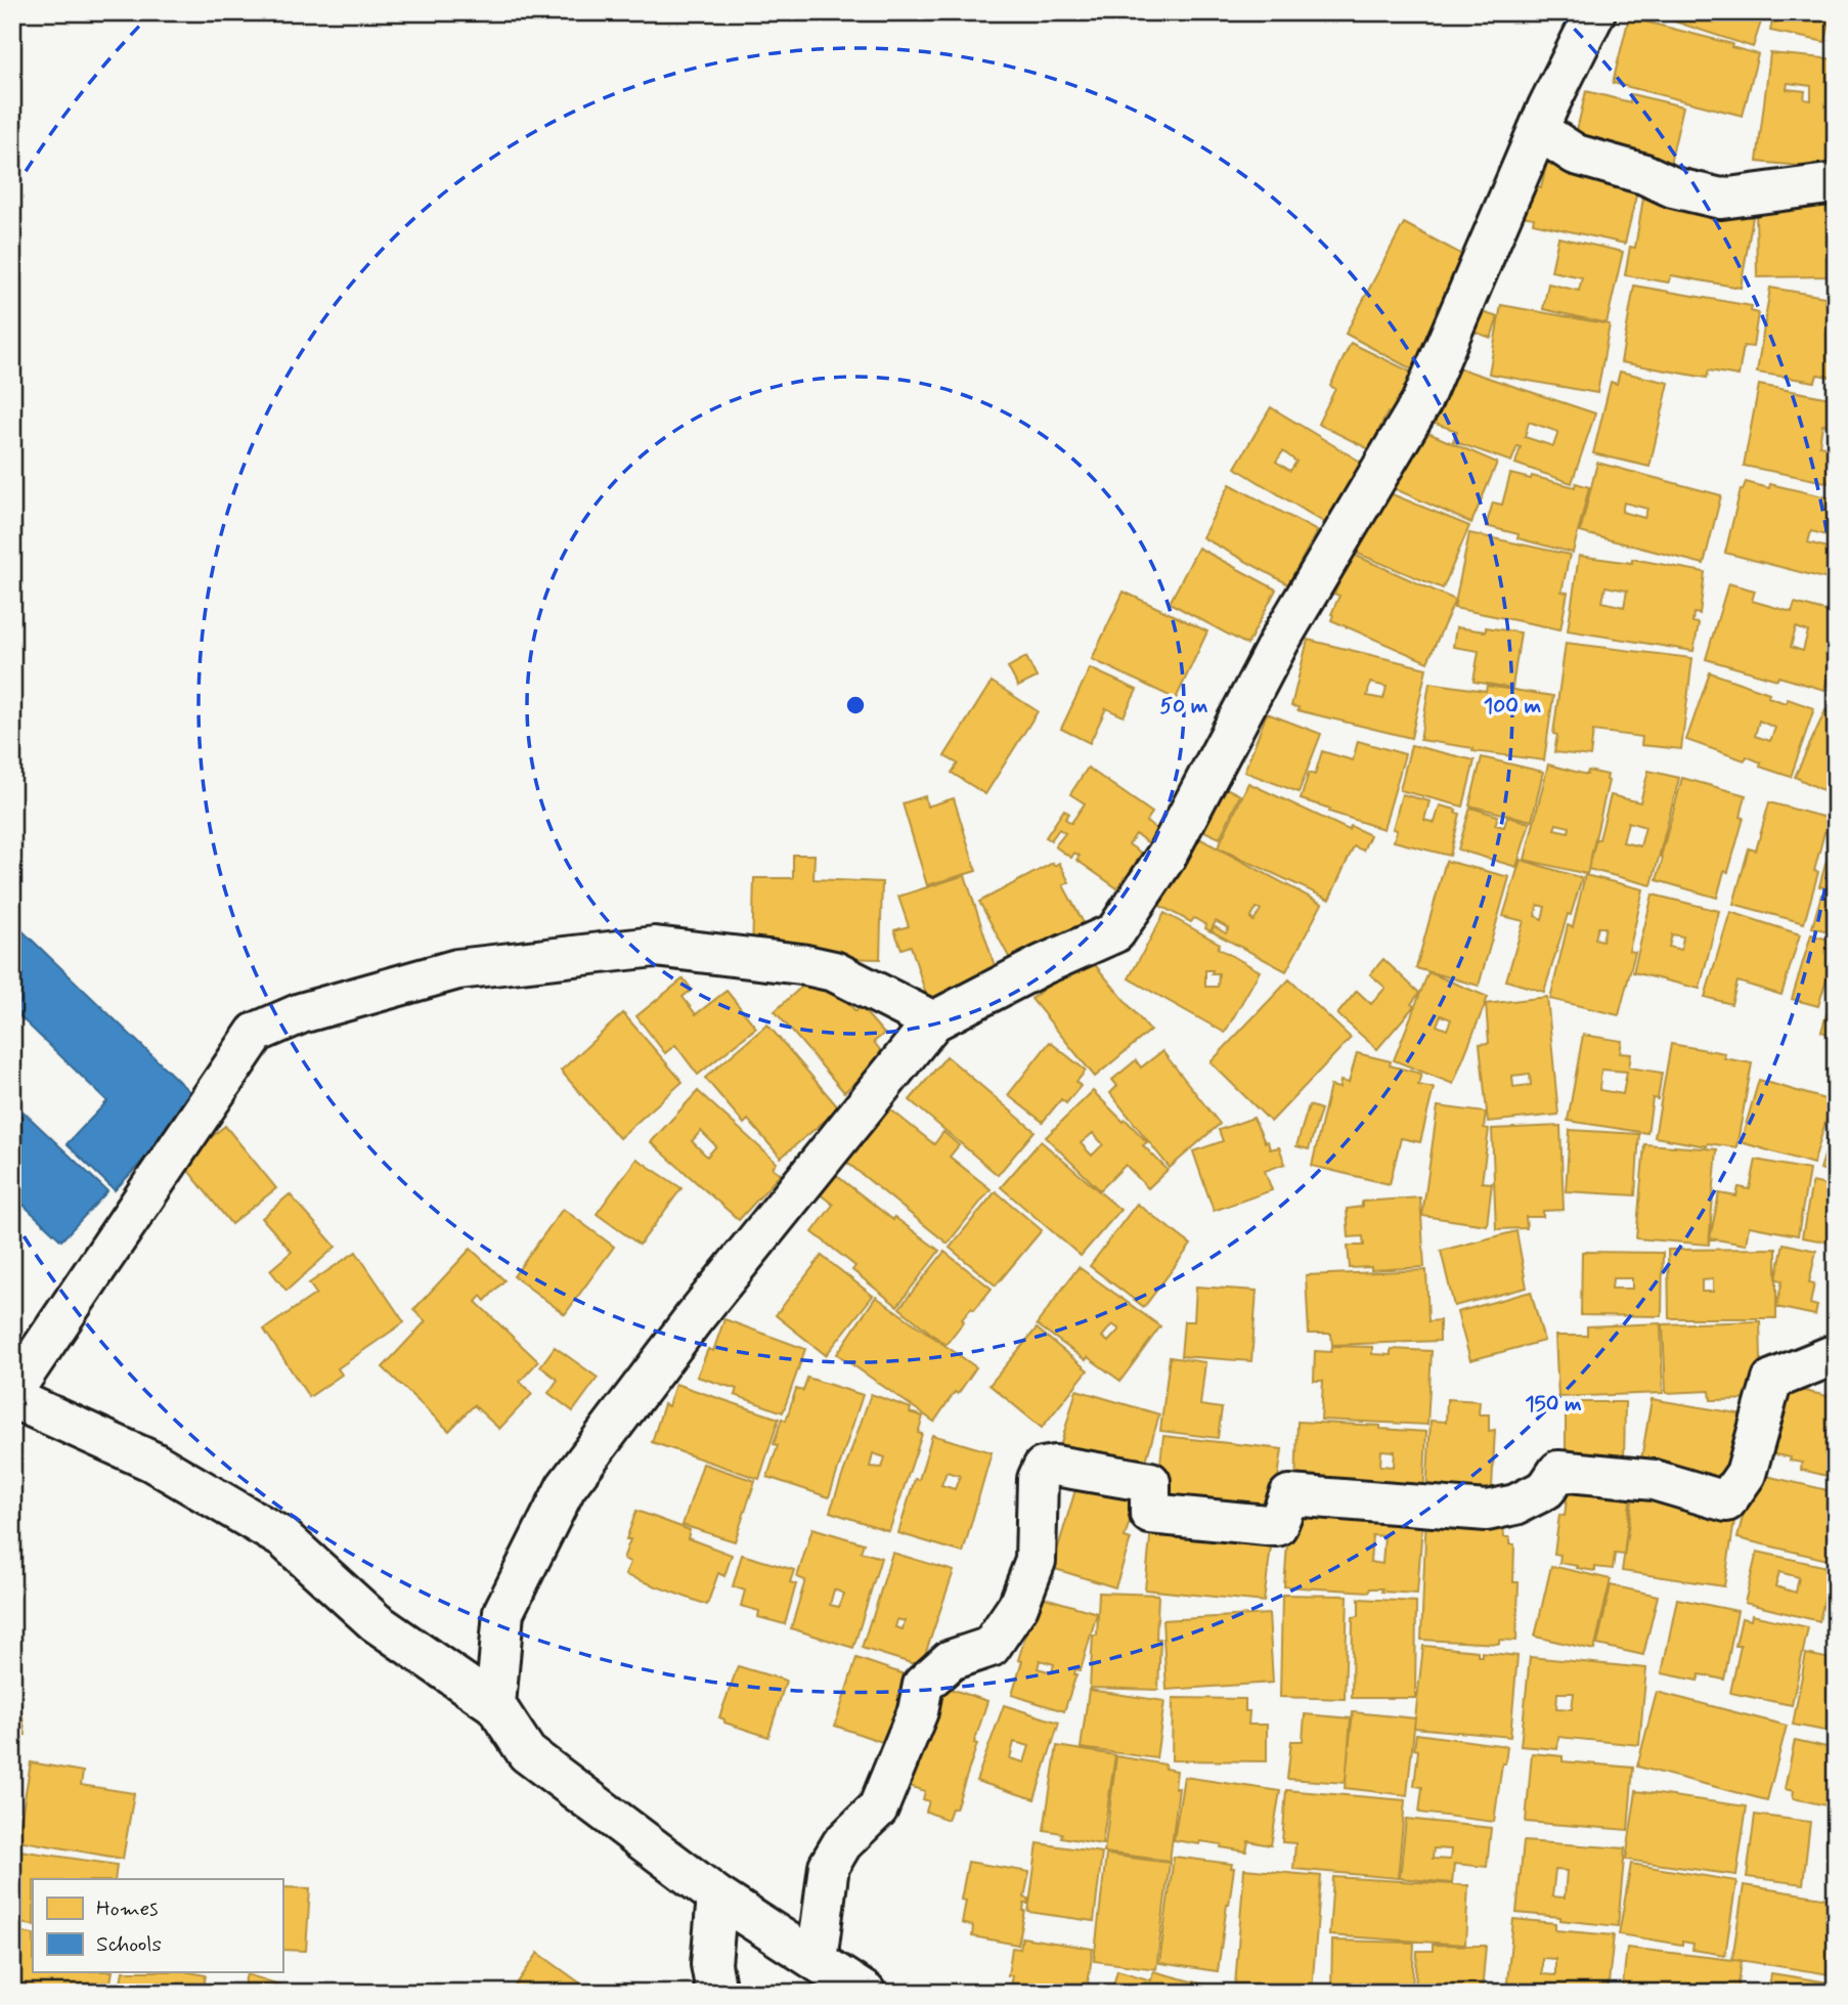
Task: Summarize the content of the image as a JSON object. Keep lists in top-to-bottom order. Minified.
{"legend":["Homes","Schools"],"rings":["50 m","100 m","150 m"]}
